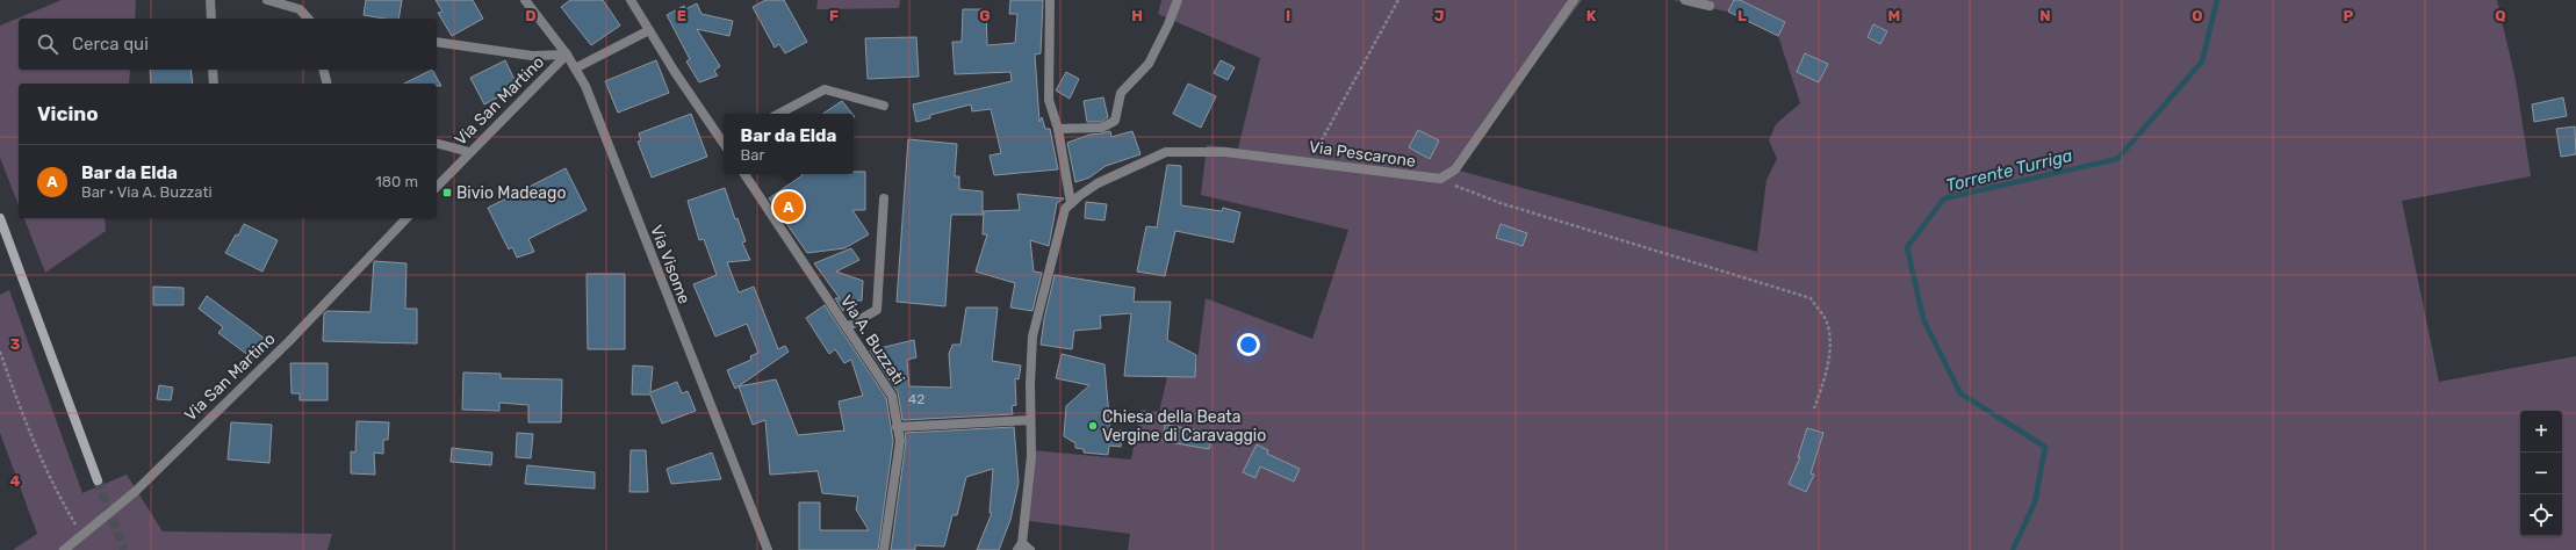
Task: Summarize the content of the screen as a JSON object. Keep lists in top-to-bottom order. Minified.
{"streets":{"street":["Via San Martino","Via Pescarone","Via Visome","Via A. Buzzati"]},"crossings":[["Via San Martino","Via Visome"]],"water":["Torrente Turriga"],"places":{"transit":["Bivio Madeago"],"other":["Chiesa della Beata Vergine di Caravaggio"]},"house_numbers":["42"],"page":{"search":"Cerca qui","heading":"Vicino","popup":["Bar da Elda","Bar"],"list":[{"mark":"A","name":"Bar da Elda","note":"Bar · Via A. Buzzati","value":"180 m"}],"pins":"A","map_buttons":["+","−"]},"grid":{"columns":["D","E","F","G","H","I","J","K","L","M","N","O","P","Q"],"rows":["3","4"]}}
